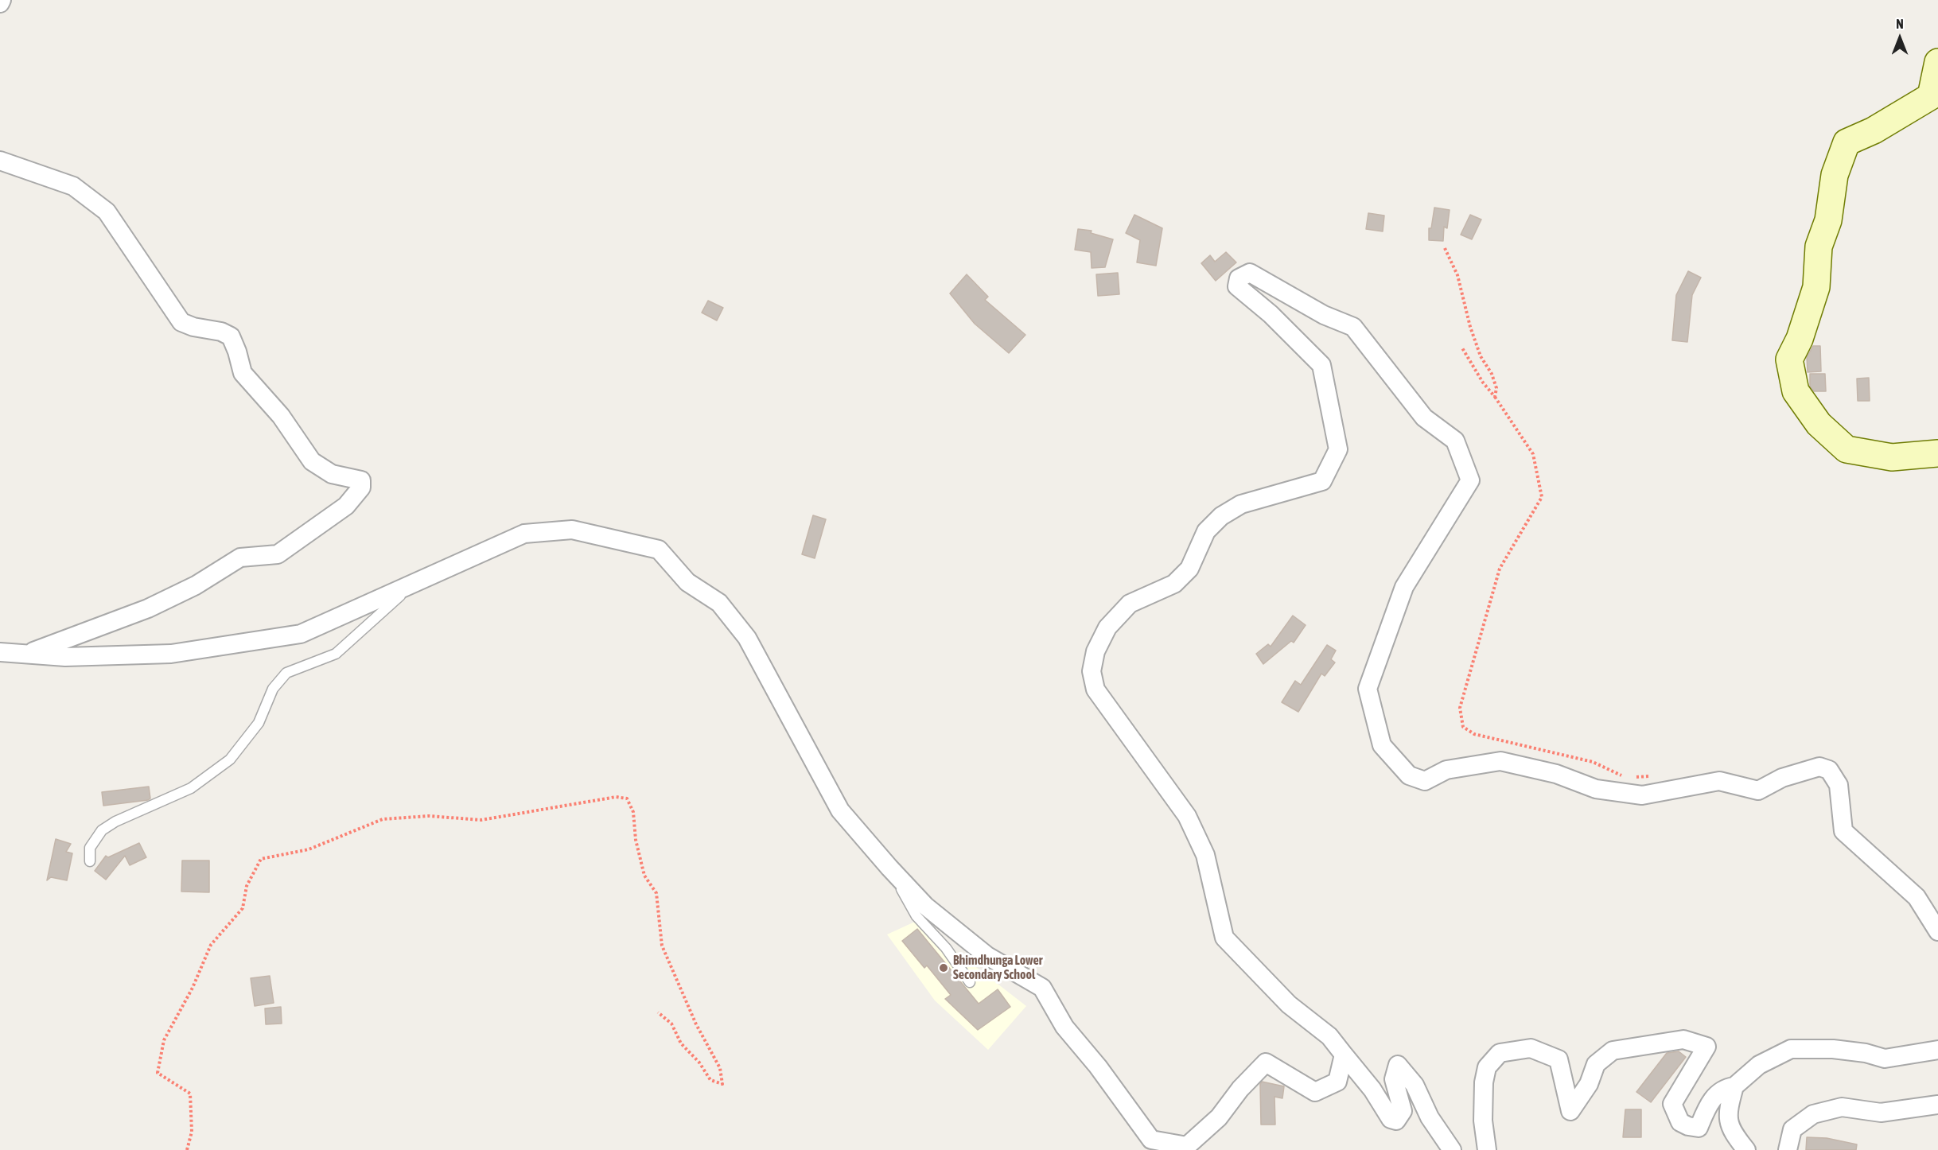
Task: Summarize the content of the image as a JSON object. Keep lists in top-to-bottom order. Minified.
{"places":["Bhimdhunga Lower Secondary School"],"north":"top"}
